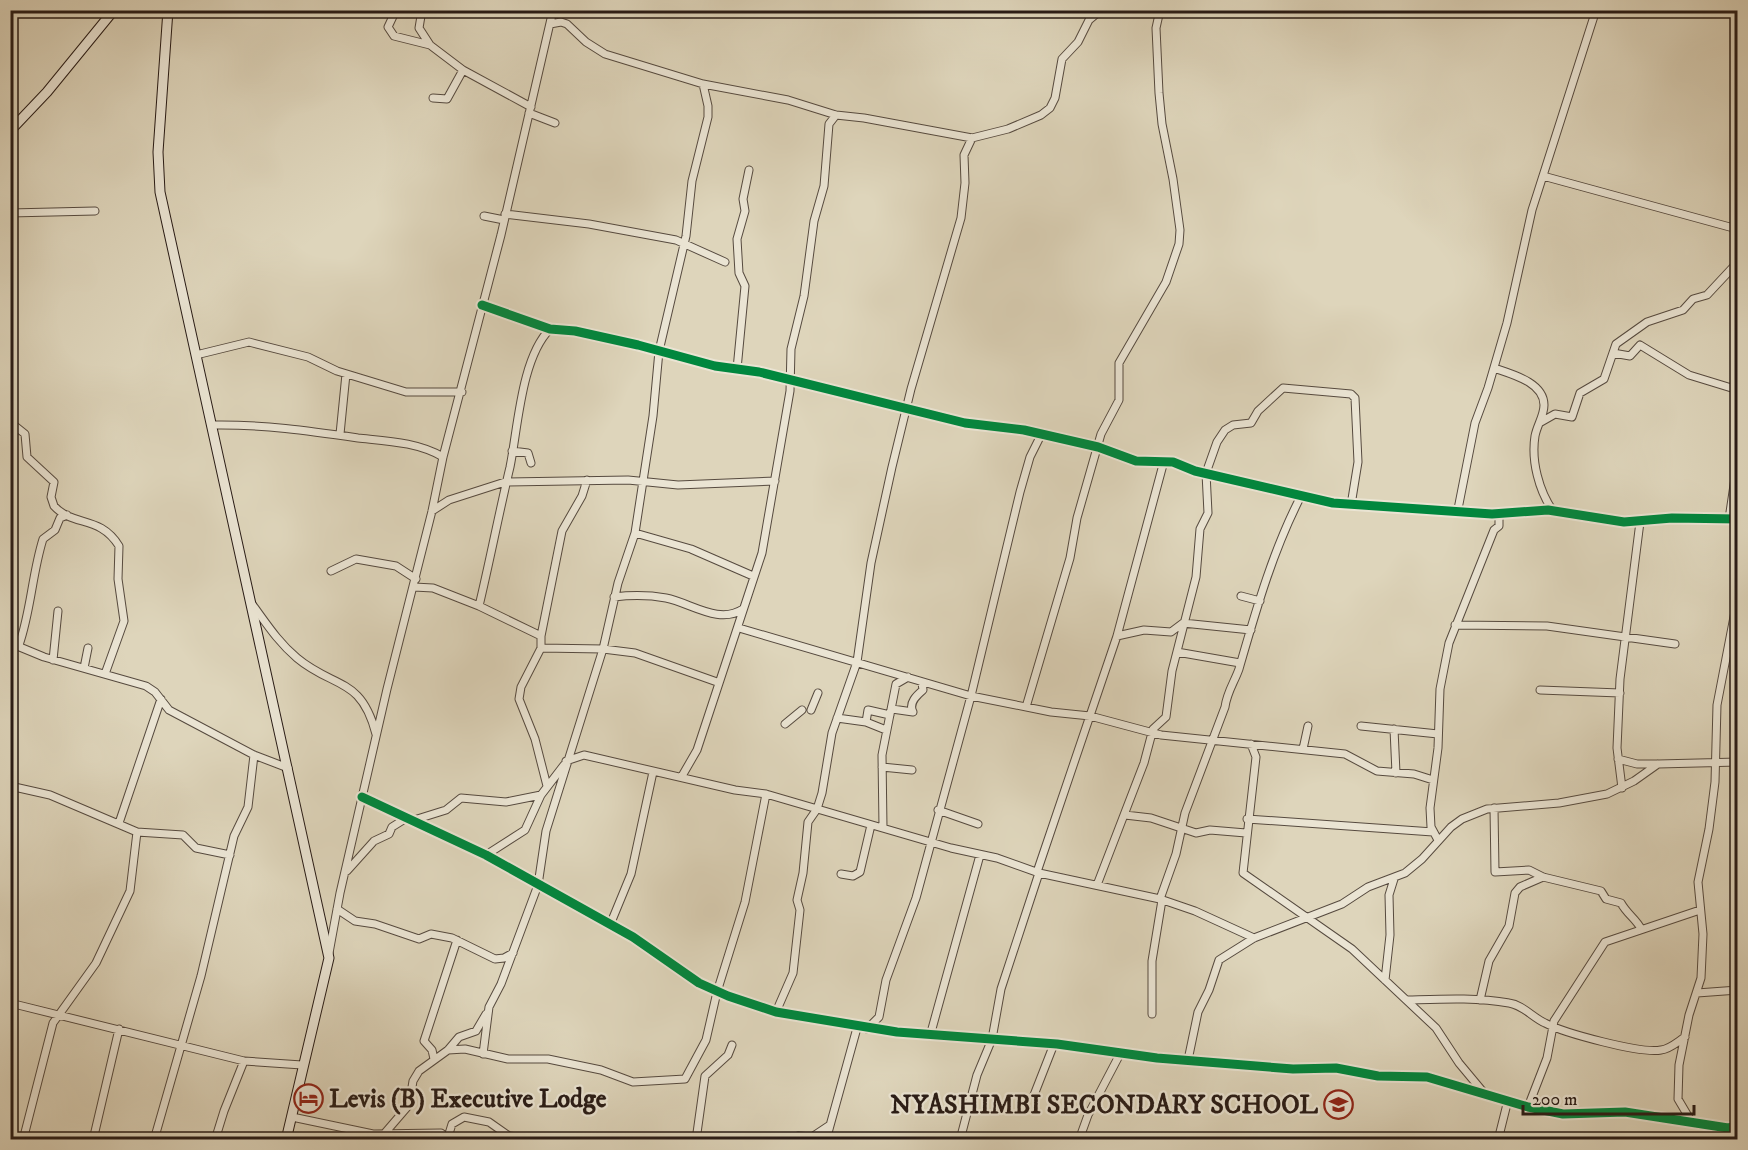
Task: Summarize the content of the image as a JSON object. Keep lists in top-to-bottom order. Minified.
{"places":{"hotel":["Levis (B) Executive Lodge"],"school or university":["NYASHIMBI SECONDARY SCHOOL"]},"scale_bar":"200 m"}
